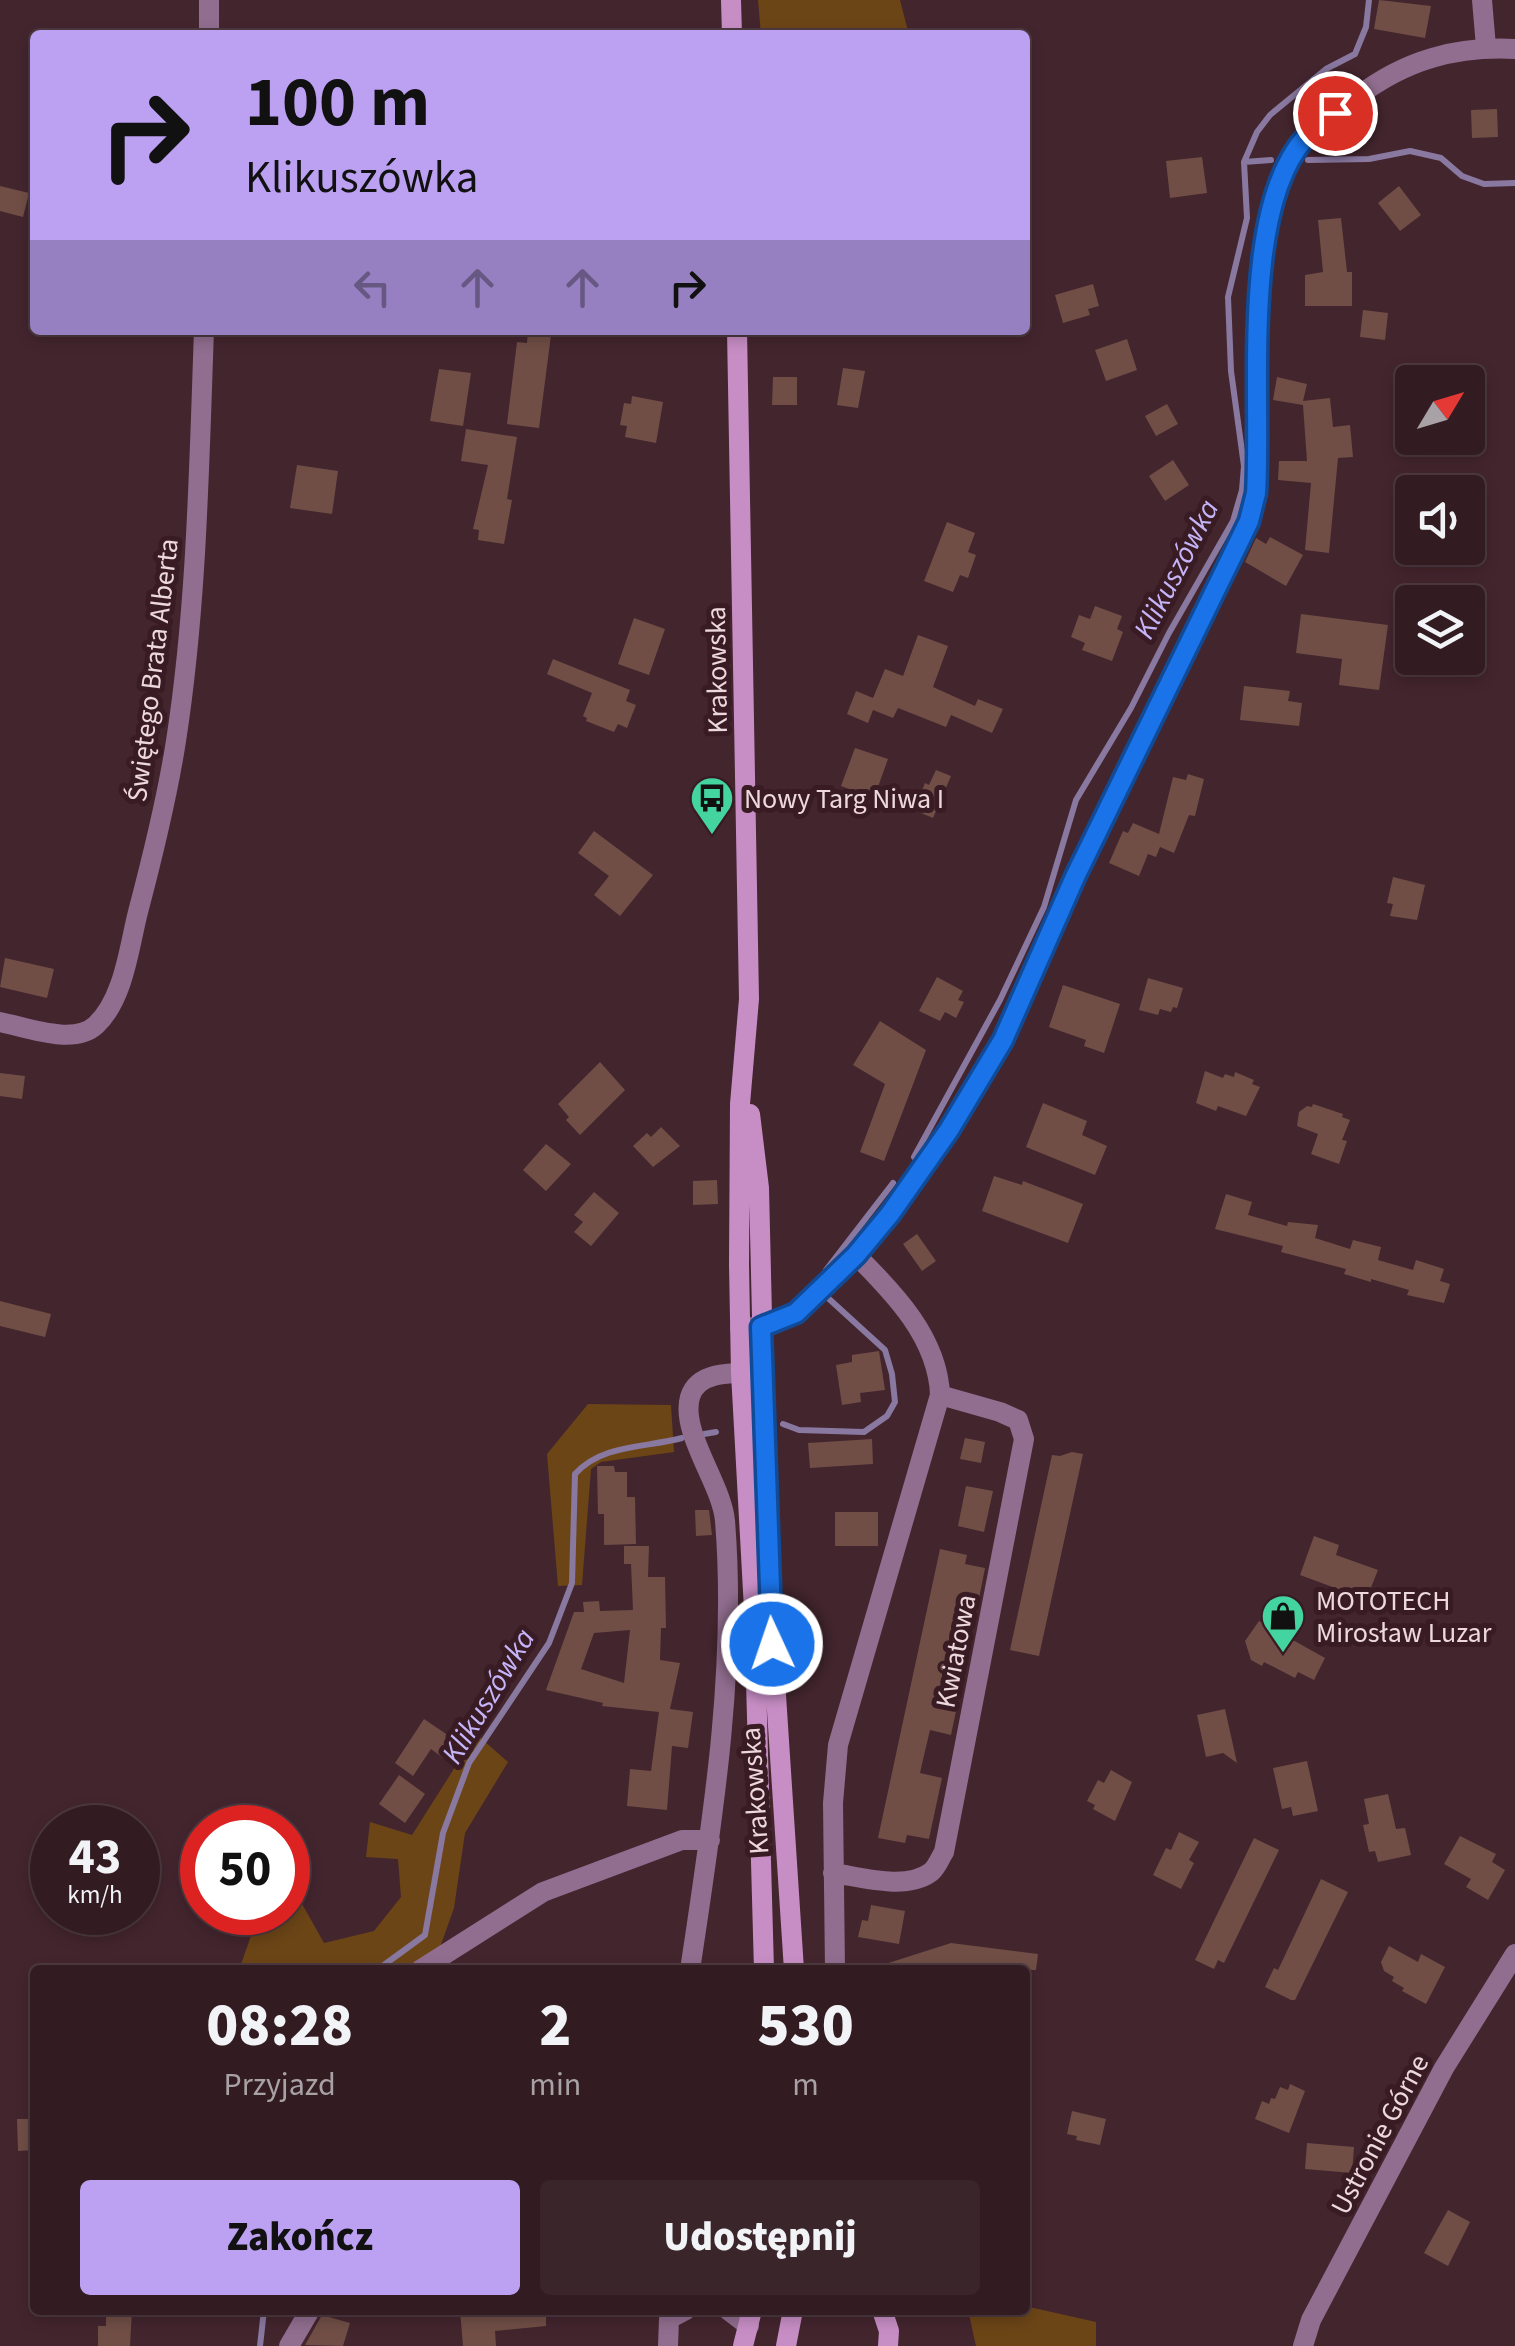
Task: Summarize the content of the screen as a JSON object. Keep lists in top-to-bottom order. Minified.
{"streets":{"main road":["Krakowska"],"street":["Świętego Brata Alberta","Kwiatowa","Ustronie Górne"]},"water":["Klikuszówka"],"places":{"bus stop":["Nowy Targ Niwa I"],"shop":["MOTOTECH Mirosław Luzar"]},"north":"top right","page":{"turn":["100 m","Klikuszówka"],"speed":"43 km/h","limit":"50","eta":["08:28","Przyjazd","2","min","530","m"],"buttons":["Zakończ","Udostępnij"]}}
